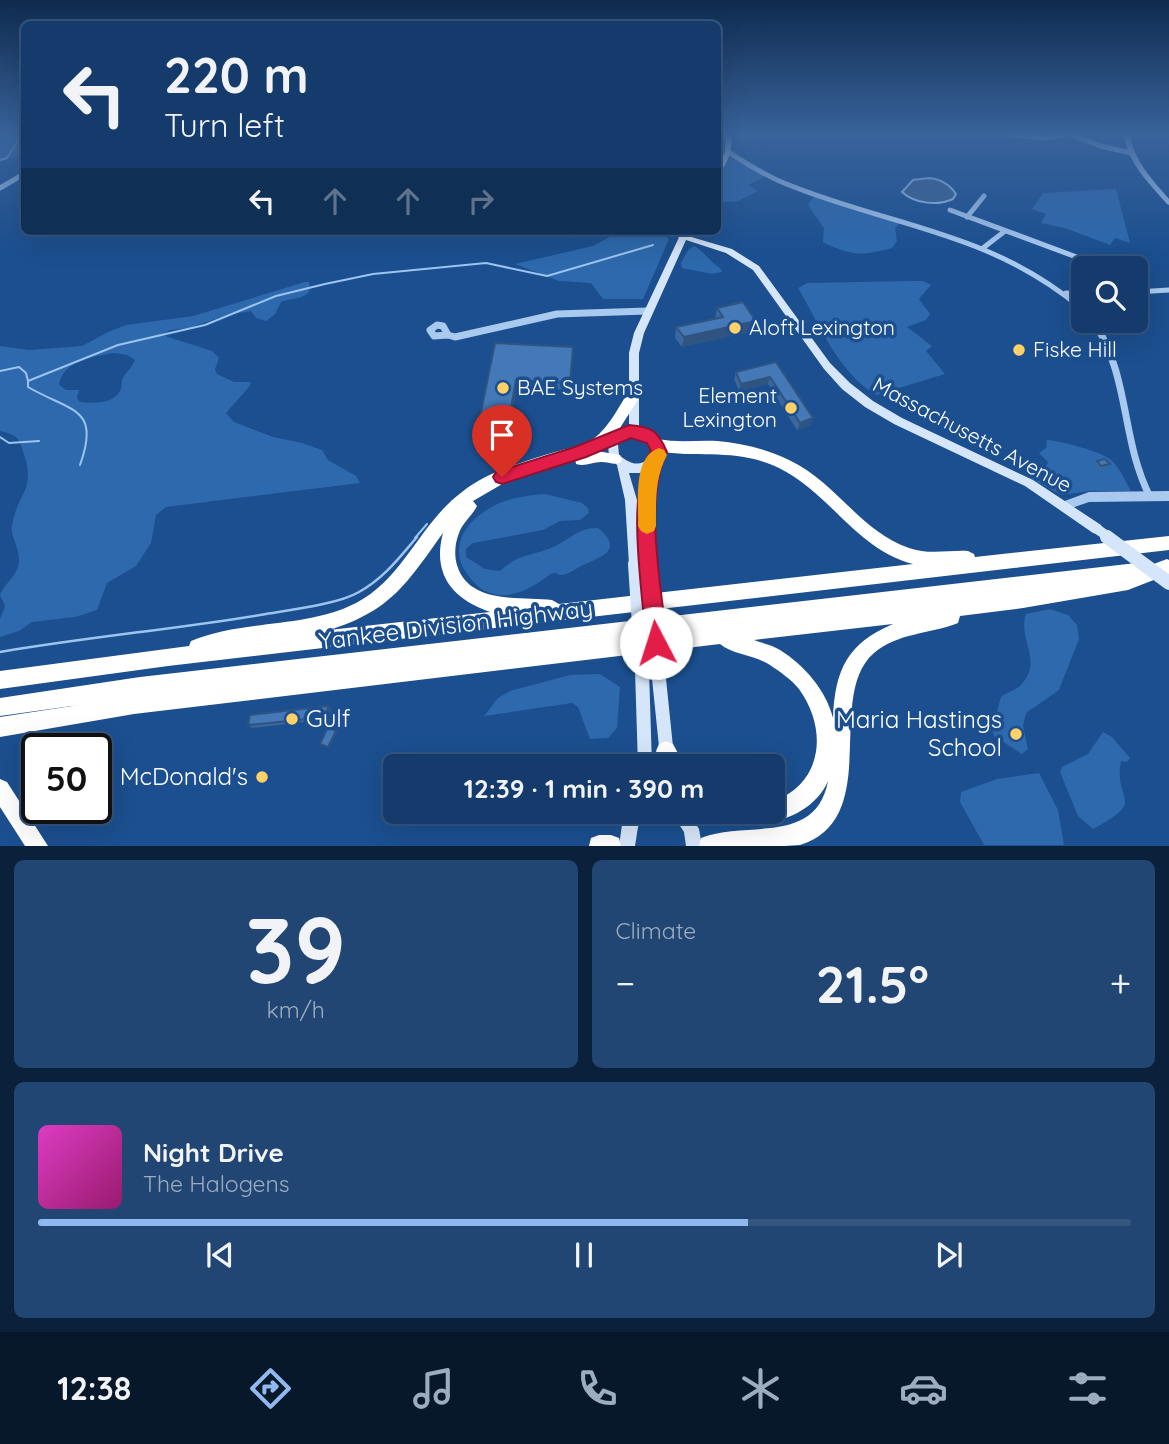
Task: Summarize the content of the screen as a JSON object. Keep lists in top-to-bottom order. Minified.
{"streets":{"highway":["Yankee Division Highway"],"main road":["Massachusetts Avenue"]},"crossings":[["Massachusetts Avenue","Yankee Division Highway"]],"places":["Aloft Lexington","Fiske Hill","BAE Systems","Element Lexington","Gulf","Maria Hastings School","McDonald's"],"page":{"turn":["220 m","Turn left"],"limit":"50","trip":"12:39 · 1 min · 390 m","tile":[["39","km/h"],"Climate"],"heat":["−","21.5°","+"],"song":["Night Drive","The Halogens"],"tabs":"12:38"}}
